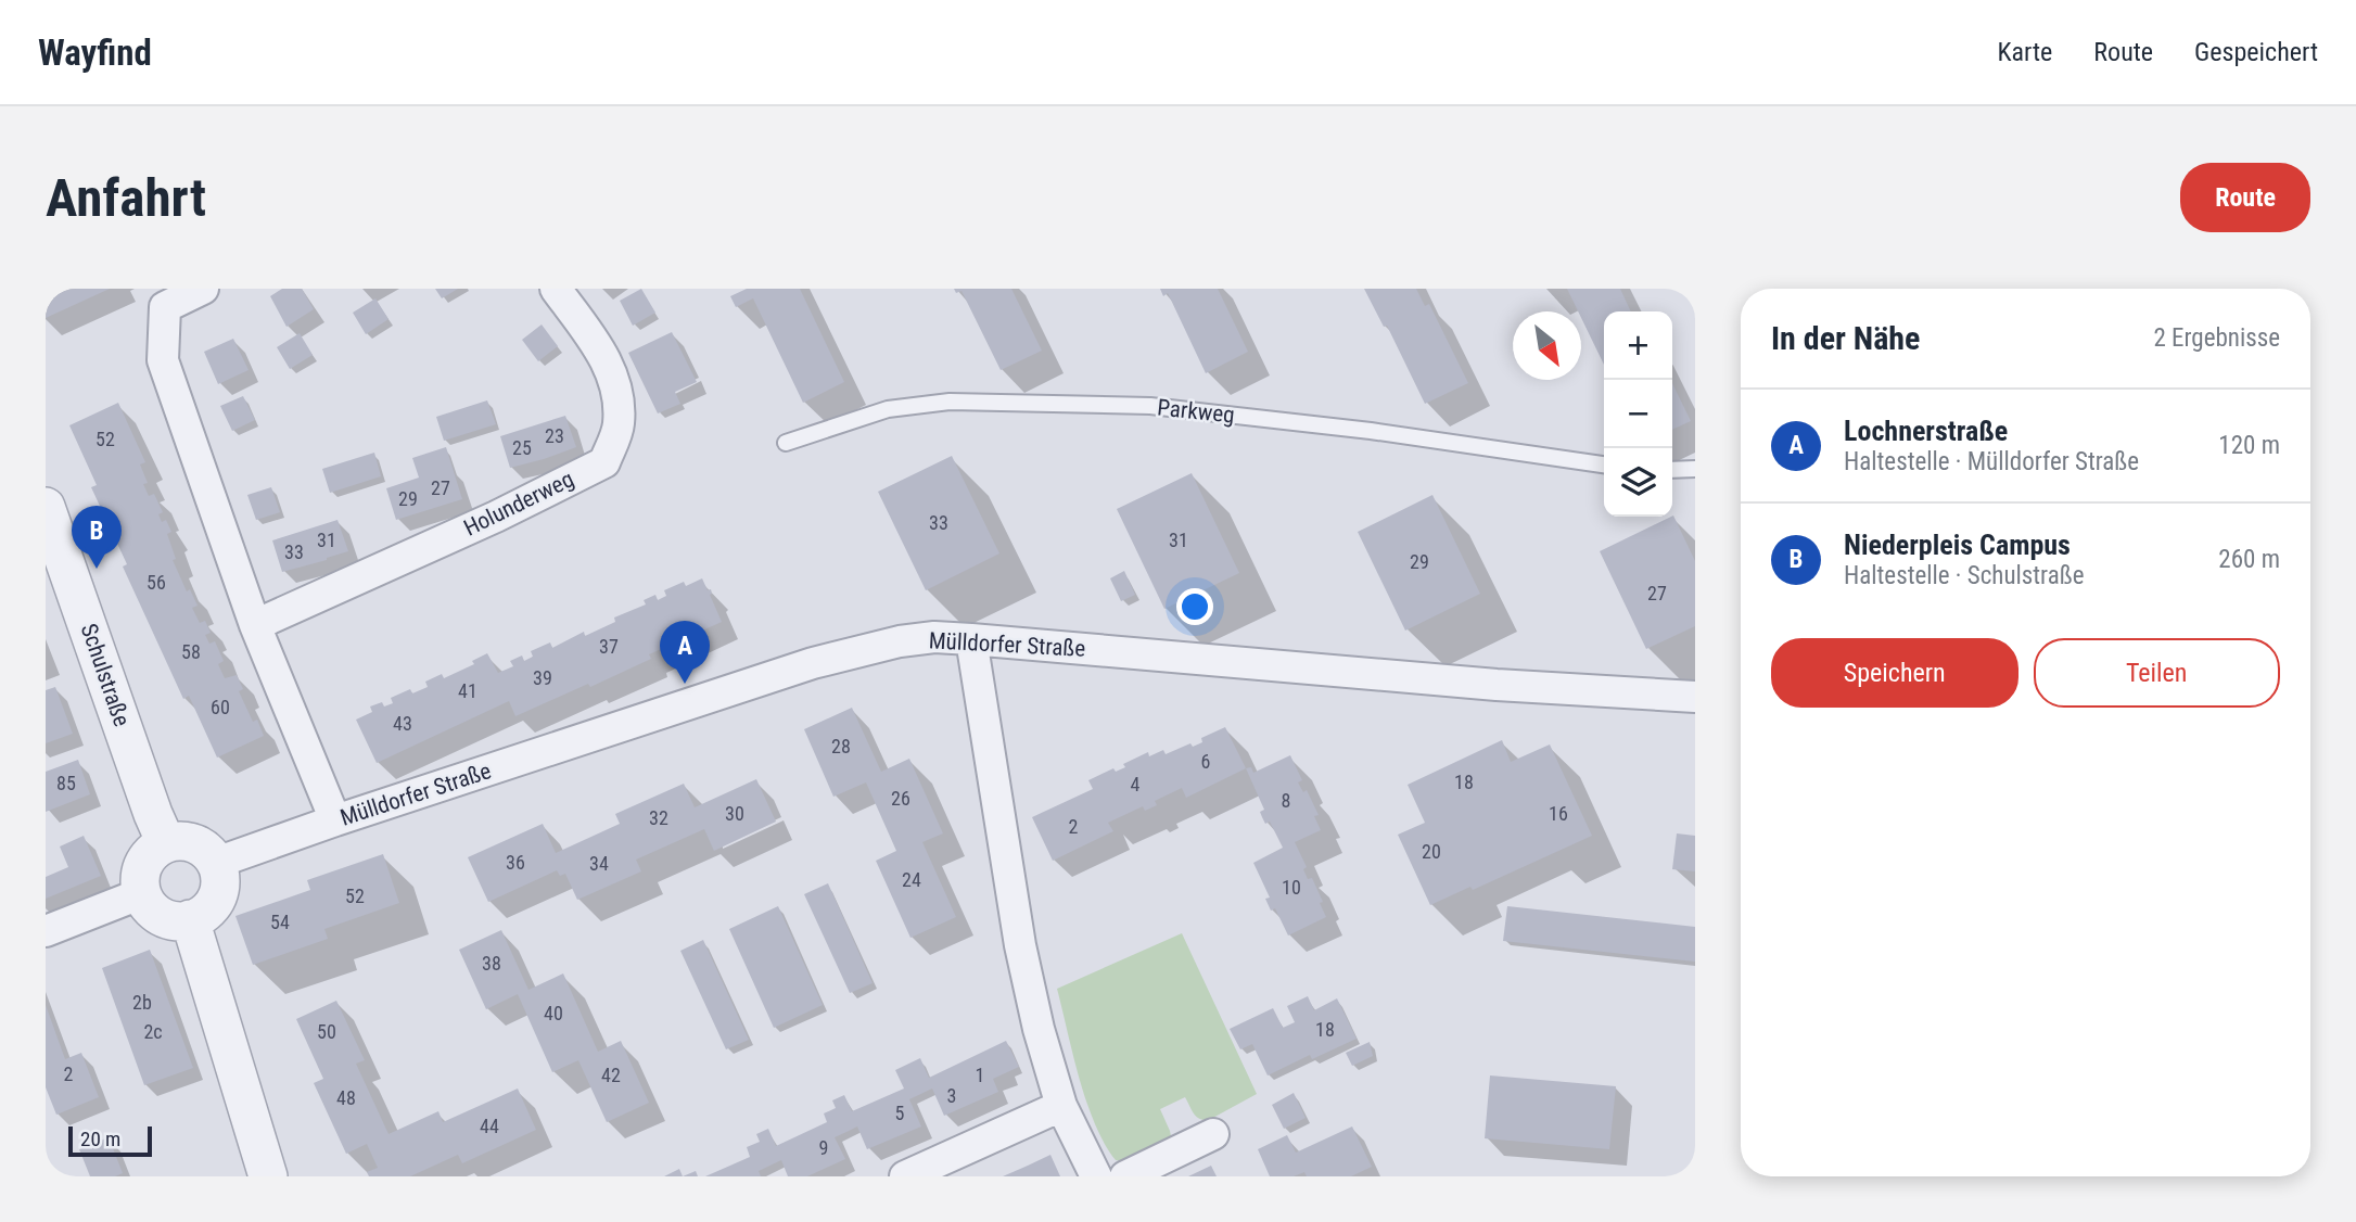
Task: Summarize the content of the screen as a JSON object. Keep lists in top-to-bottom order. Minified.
{"streets":{"street":["Holunderweg","Mülldorfer Straße","Schulstraße"],"lane":["Parkweg"]},"crossings":[["Mülldorfer Straße","Schulstraße"]],"house_numbers":["23","52","25","27","29","33","31","31","33","29","56","27","37","58","39","41","60","43","28","6","18","85","4","26","8","30","16","32","2","20","36","34","24","10","52","54","38","2b","40","18","2c","50","2","42","1","3","48","5","44","9"],"scale_bar":"20 m","north":"bottom right","page":{"header":"Wayfind","nav":["Karte","Route","Gespeichert"],"buttons":["Route",["Speichern","Teilen"]],"title":"Anfahrt","heading":["In der Nähe","2 Ergebnisse"],"map_buttons":["+","−"],"list":[{"mark":"A","name":"Lochnerstraße","note":"Haltestelle · Mülldorfer Straße","value":"120 m"},{"mark":"B","name":"Niederpleis Campus","note":"Haltestelle · Schulstraße","value":"260 m"}],"pins":["B","A"],"scale":"20 m"}}
